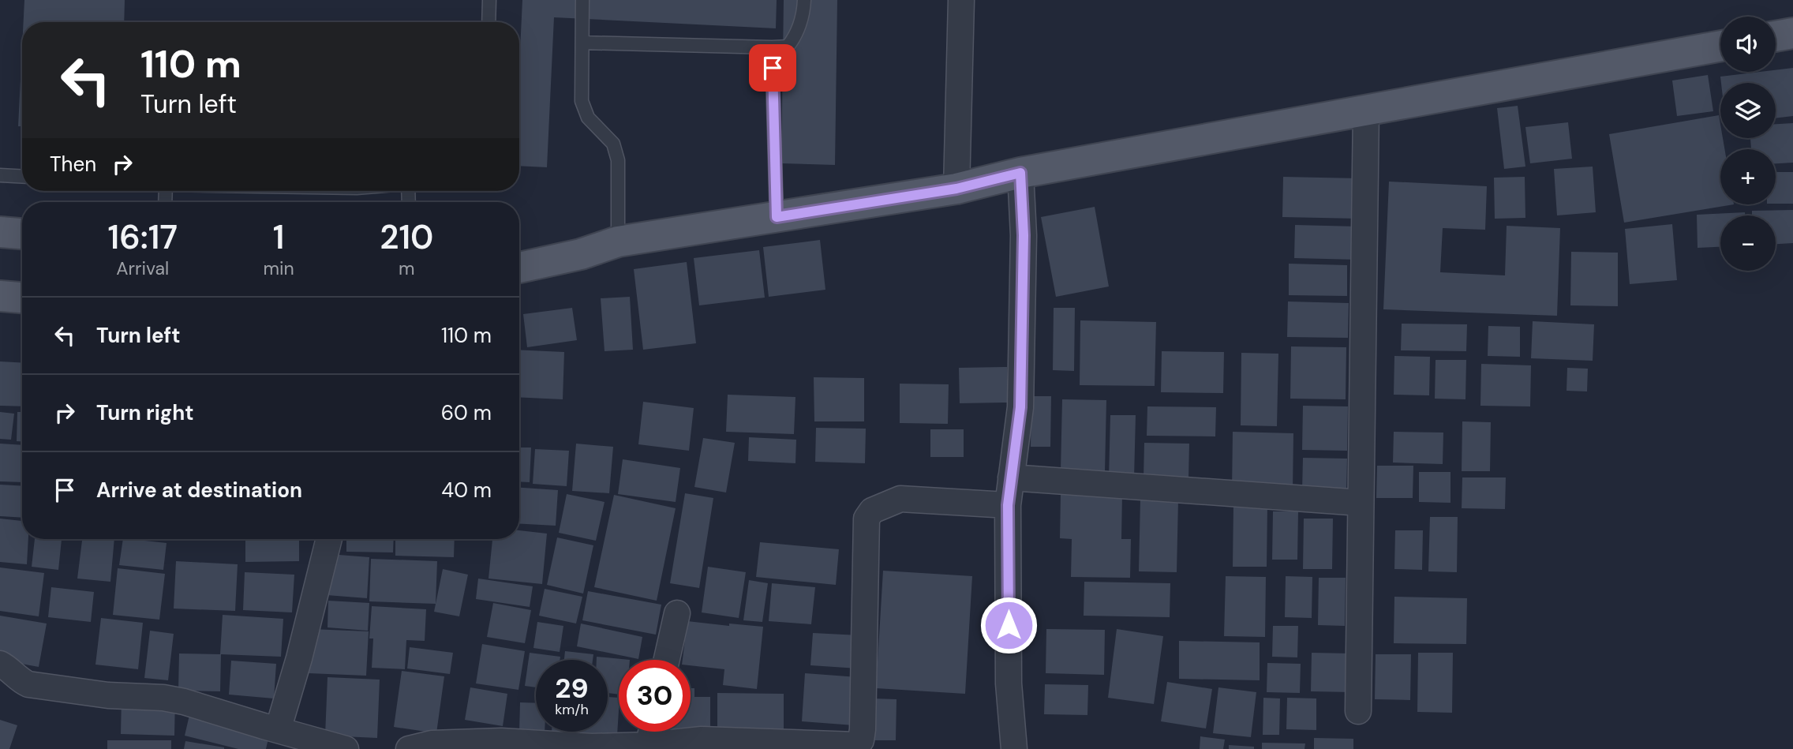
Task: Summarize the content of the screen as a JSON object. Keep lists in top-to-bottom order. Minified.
{"page":{"map_buttons":["+","−"],"turn":["110 m","Turn left"],"then":"Then","eta":["16:17","Arrival","1","min","210","m"],"list":[{"name":"Turn left","value":"110 m"},{"name":"Turn right","value":"60 m"},{"name":"Arrive at destination","value":"40 m"}],"speed":"29 km/h","limit":"30"}}
